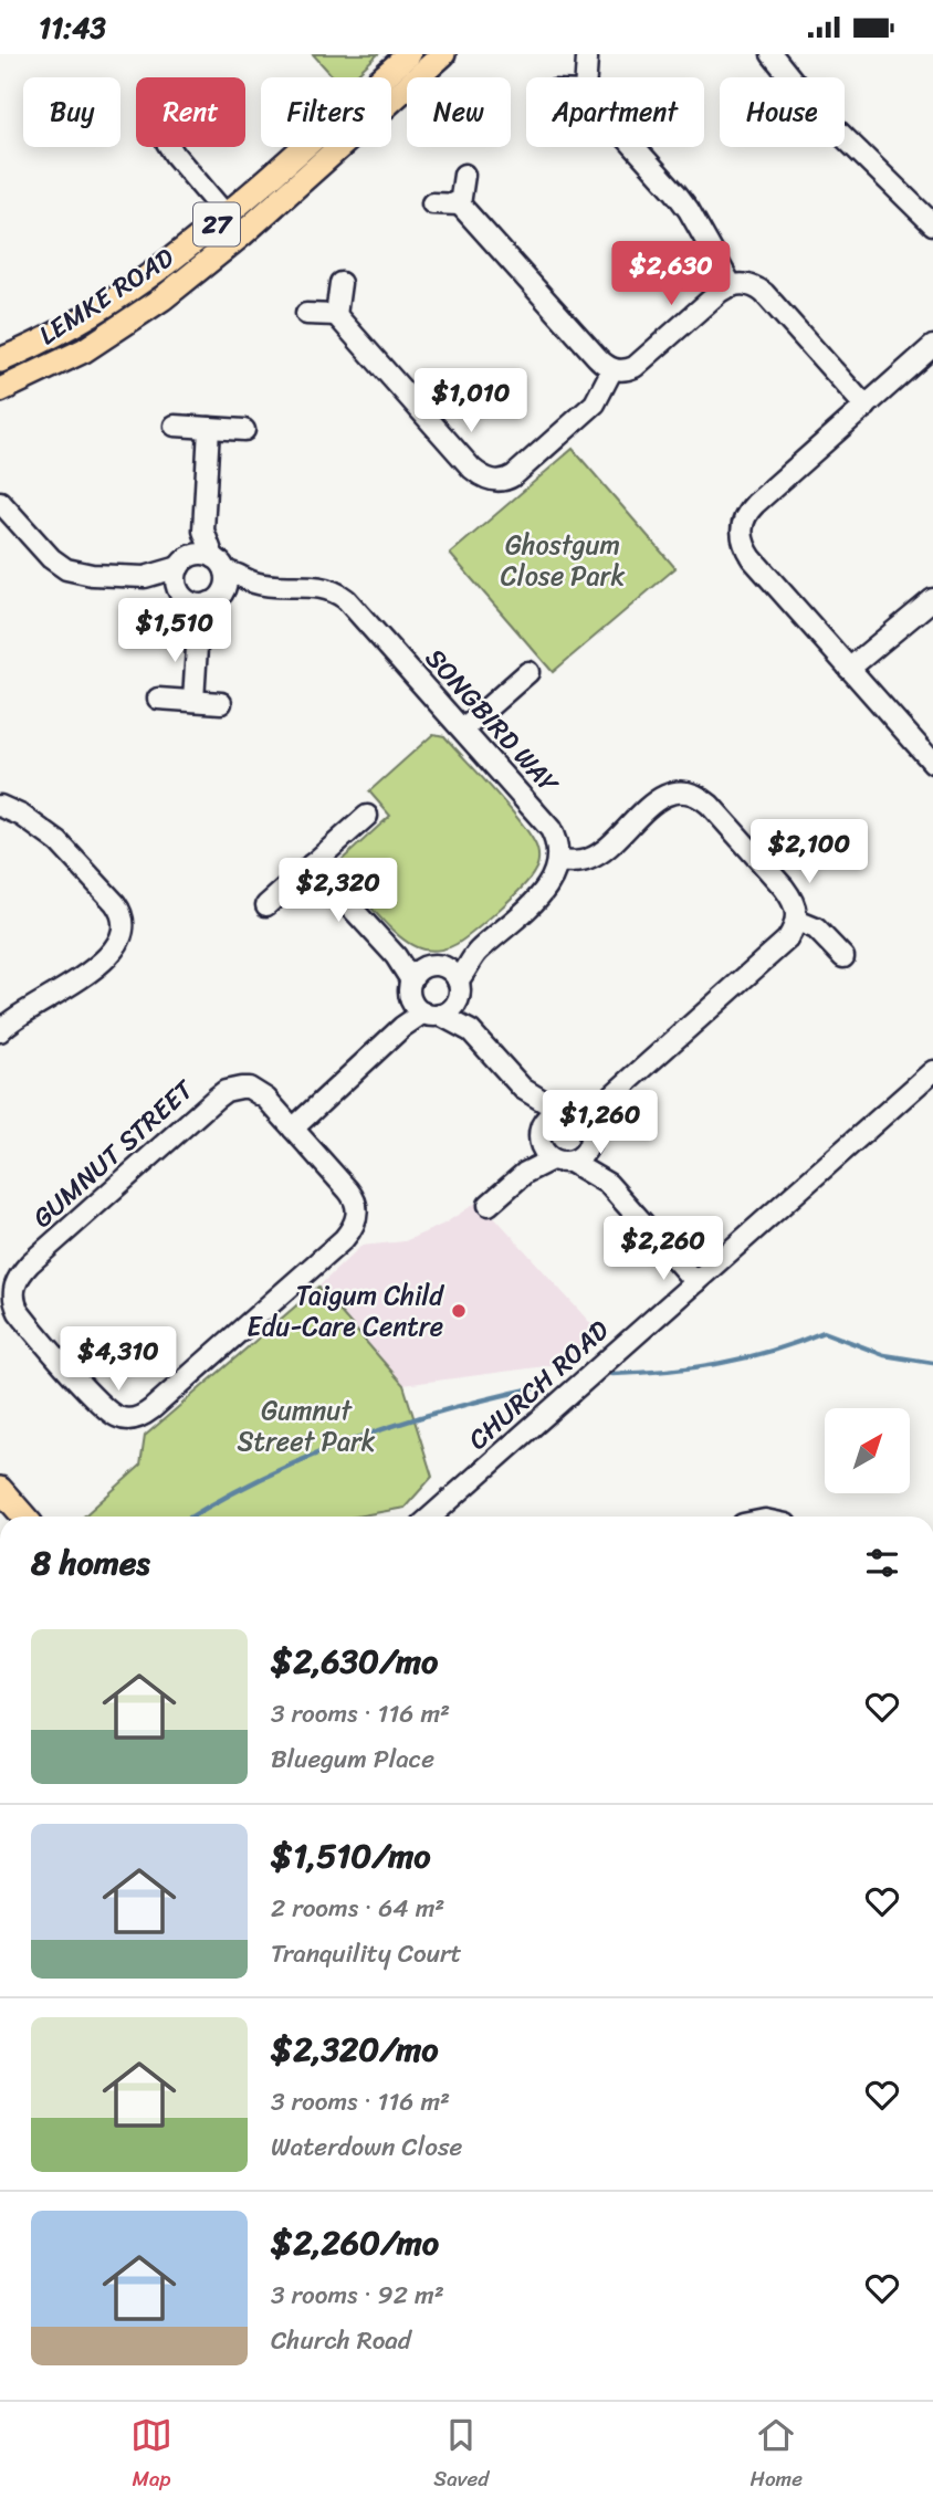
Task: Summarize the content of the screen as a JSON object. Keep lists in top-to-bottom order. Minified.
{"streets":{"main road":["27","LEMKE ROAD"],"street":["SONGBIRD WAY","GUMNUT STREET","CHURCH ROAD"]},"parks":["Ghostgum Close Park","Gumnut Street Park"],"places":["Taigum Child Edu-Care Centre"],"north":"top right","page":{"status":"11:43","chip":["Buy","Rent","Filters","New","Apartment","House"],"price":["$2,630","$1,010","$1,510","$2,100","$2,320","$1,260","$2,260","$4,310"],"heading":"8 homes","list":[{"name":"$2,630/mo","note":"3 rooms · 116 m² · Bluegum Place"},{"name":"$1,510/mo","note":"2 rooms · 64 m² · Tranquility Court"},{"name":"$2,320/mo","note":"3 rooms · 116 m² · Waterdown Close"},{"name":"$2,260/mo","note":"3 rooms · 92 m² · Church Road"}],"tabs":["Map","Saved","Home"]}}
